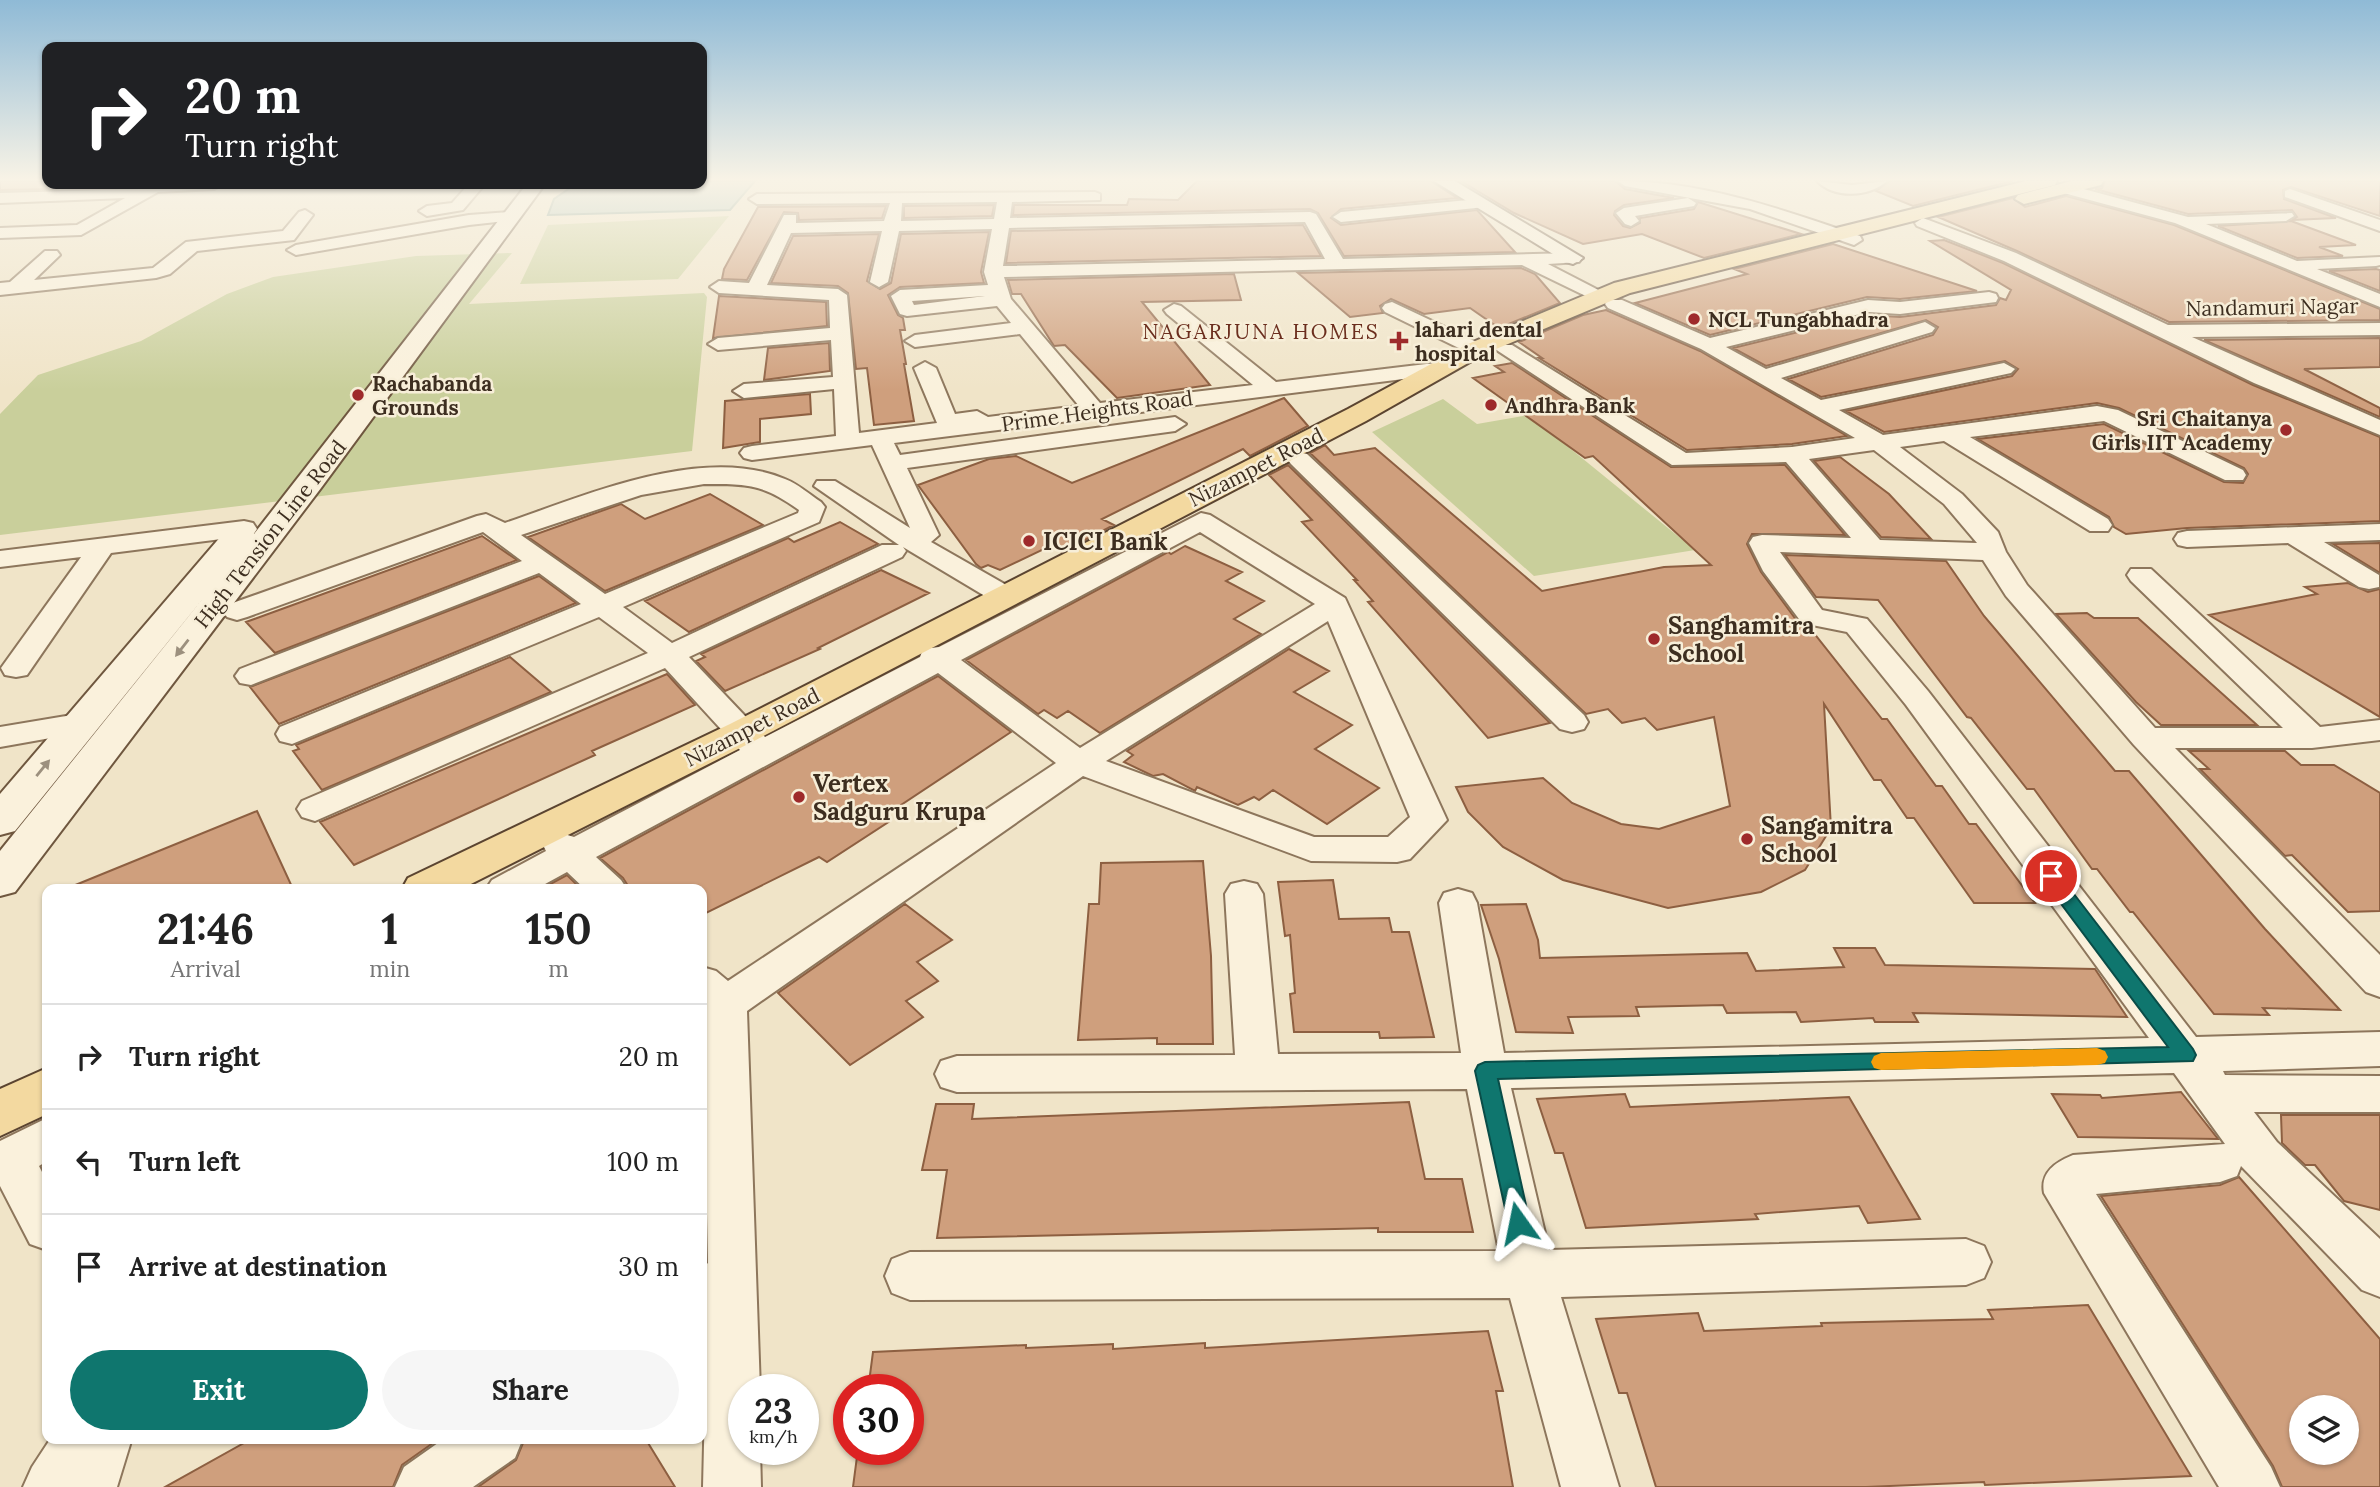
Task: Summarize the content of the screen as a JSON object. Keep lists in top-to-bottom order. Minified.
{"streets":{"main road":["Nizampet Road","High Tension Line Road"],"street":["Nandamuri Nagar","Prime Heights Road"]},"crossings":[["Prime Heights Road","Nizampet Road"]],"districts":["NAGARJUNA HOMES"],"places":{"other":["NCL Tungabhadra","Rachabanda Grounds","Andhra Bank","Sri Chaitanya Girls IIT Academy","ICICI Bank","Sanghamitra School","Vertex Sadguru Krupa","Sangamitra School"],"health":["lahari dental hospital"]},"page":{"turn":["20 m","Turn right"],"eta":["21:46","Arrival","1","min","150","m"],"list":[{"name":"Turn right","value":"20 m"},{"name":"Turn left","value":"100 m"},{"name":"Arrive at destination","value":"30 m"}],"buttons":["Exit","Share"],"speed":"23 km/h","limit":"30"}}
